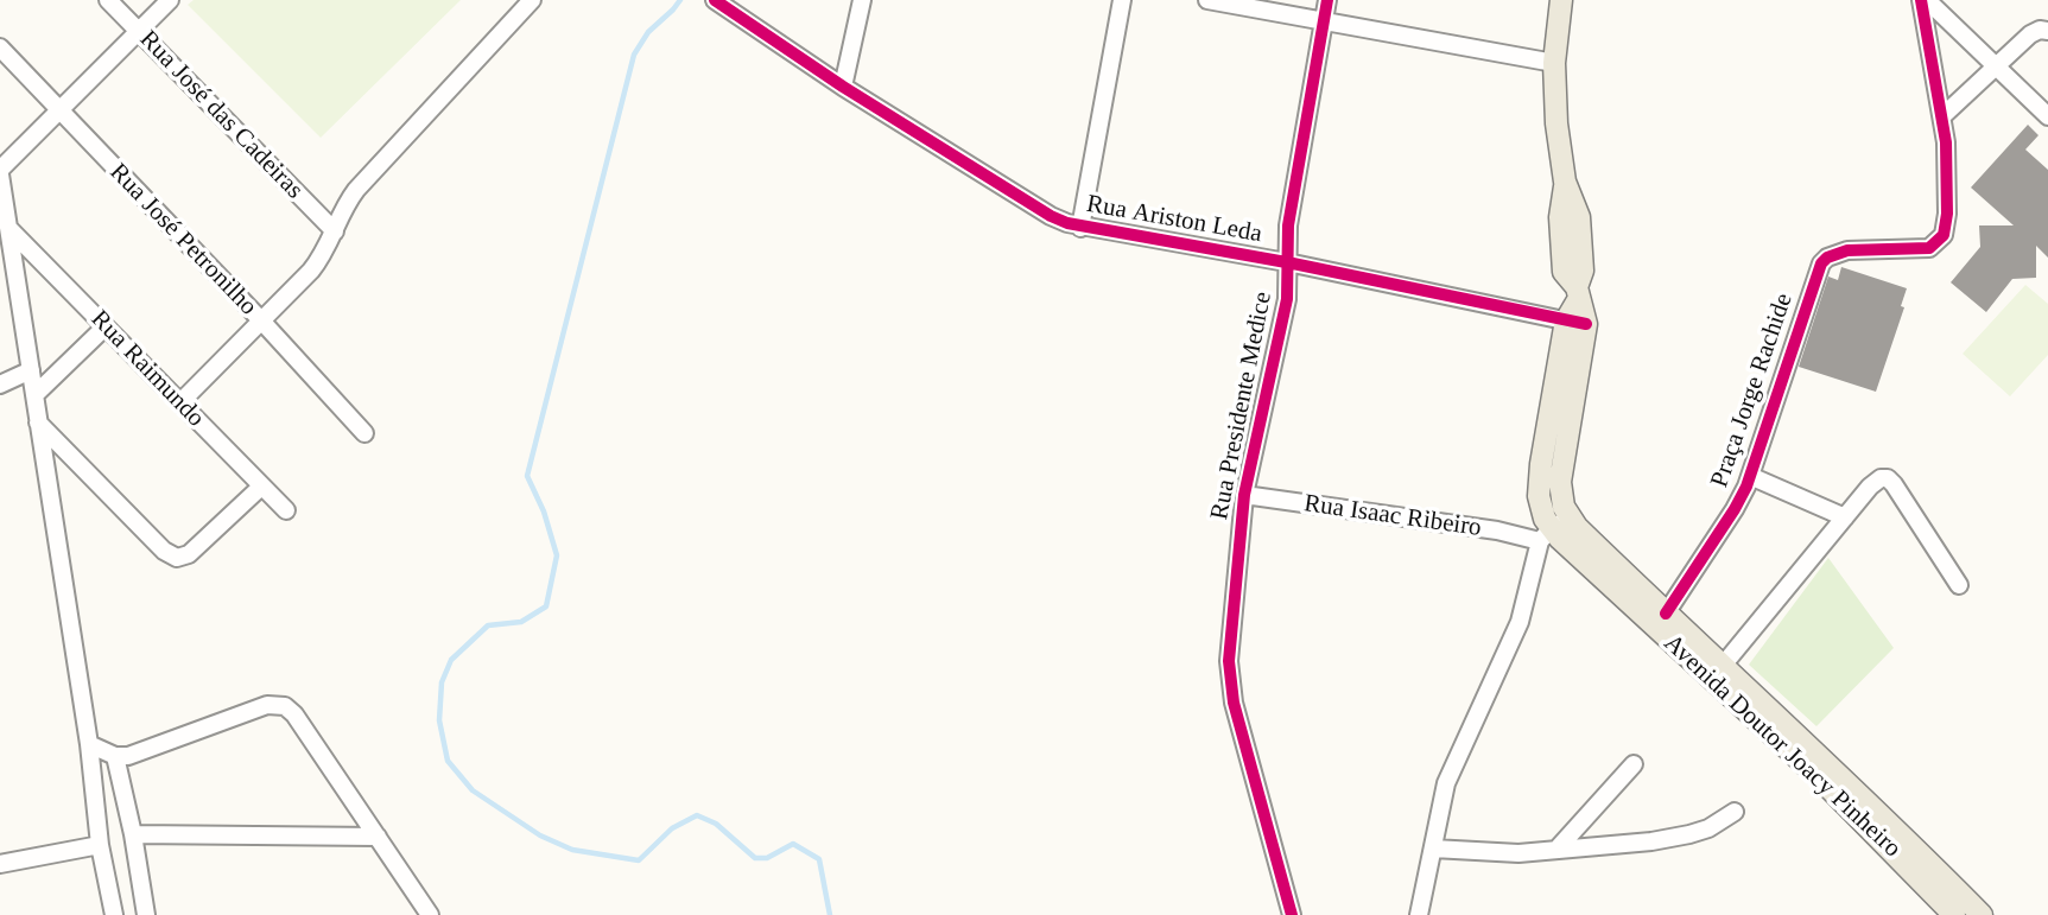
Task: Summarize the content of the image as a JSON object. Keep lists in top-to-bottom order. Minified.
{"streets":{"main road":["Avenida Doutor Joacy Pinheiro"],"street":["Rua José das Cadeiras","Rua Ariston Leda","Rua José Petronilho","Rua Raimundo","Praça Jorge Rachide","Rua Presidente Medice","Rua Isaac Ribeiro"]},"crossings":[["Rua Ariston Leda","Rua Presidente Medice"],["Rua Ariston Leda","Avenida Doutor Joacy Pinheiro"],["Praça Jorge Rachide","Avenida Doutor Joacy Pinheiro"],["Rua Presidente Medice","Rua Isaac Ribeiro"],["Rua Isaac Ribeiro","Avenida Doutor Joacy Pinheiro"]]}
